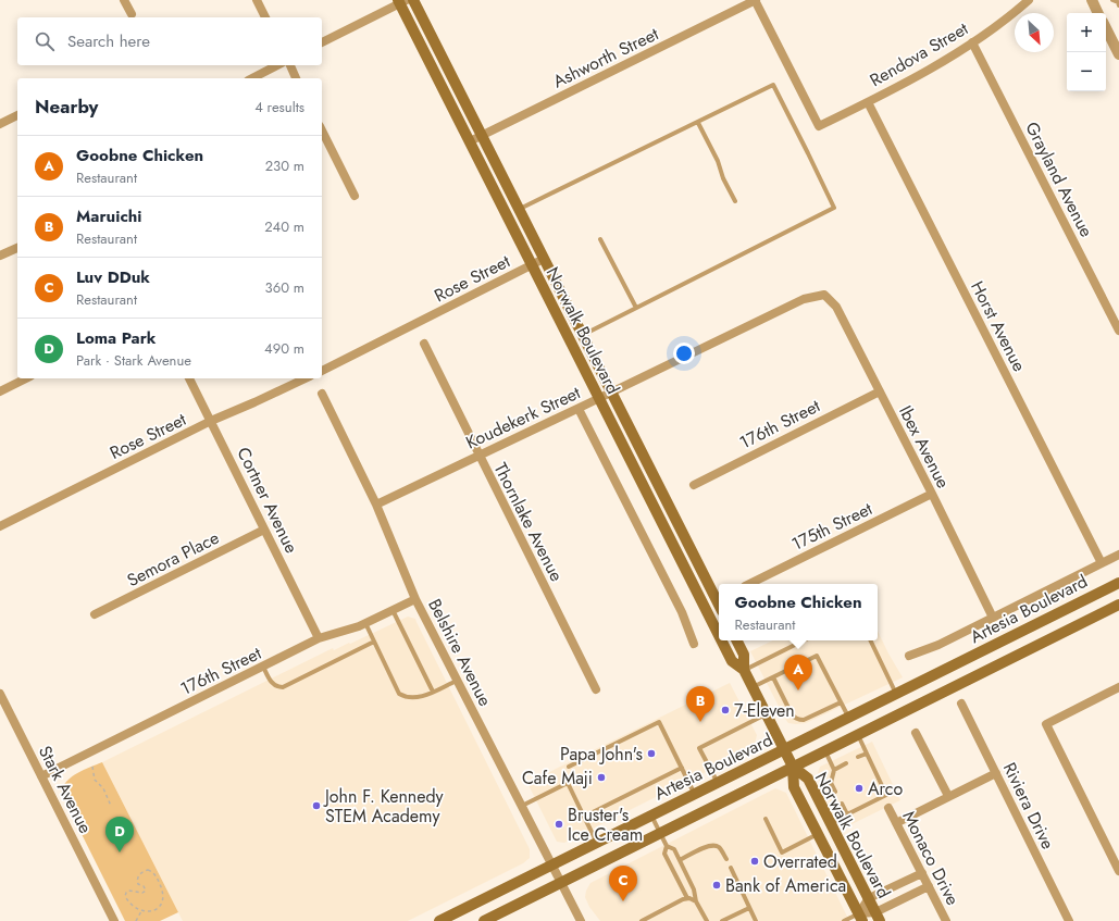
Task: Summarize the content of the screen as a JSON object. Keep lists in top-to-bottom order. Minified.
{"streets":{"main road":["Norwalk Boulevard","Artesia Boulevard"],"street":["Rendova Street","Ashworth Street","Grayland Avenue","Rose Street","Horst Avenue","Koudekerk Street","176th Street","Ibex Avenue","Cortner Avenue","Thornlake Avenue","175th Street","Semora Place","Belshire Avenue","Stark Avenue","Riviera Drive","Monaco Drive"]},"crossings":[["Rendova Street","Ashworth Street"],["Rendova Street","Grayland Avenue"],["Rendova Street","Horst Avenue"],["Ashworth Street","Norwalk Boulevard"],["Rose Street","Norwalk Boulevard"],["Rose Street","Cortner Avenue"],["Norwalk Boulevard","Koudekerk Street"],["Norwalk Boulevard","Artesia Boulevard"],["Koudekerk Street","Ibex Avenue"],["Koudekerk Street","Thornlake Avenue"],["Koudekerk Street","Belshire Avenue"],["176th Street","Ibex Avenue"],["176th Street","Cortner Avenue"],["176th Street","Belshire Avenue"],["176th Street","Stark Avenue"],["Ibex Avenue","175th Street"],["Cortner Avenue","Semora Place"],["Artesia Boulevard","Belshire Avenue"]],"places":["7-Eleven","Papa John's","Cafe Maji","Arco","John F. Kennedy STEM Academy","Bruster's Ice Cream","Overrated","Bank of America"],"north":"bottom right","page":{"map_buttons":["+","−"],"search":"Search here","heading":["Nearby","4 results"],"list":[{"mark":"A","name":"Goobne Chicken","note":"Restaurant","value":"230 m"},{"mark":"B","name":"Maruichi","note":"Restaurant","value":"240 m"},{"mark":"C","name":"Luv DDuk","note":"Restaurant","value":"360 m"},{"mark":"D","name":"Loma Park","note":"Park · Stark Avenue","value":"490 m"}],"popup":["Goobne Chicken","Restaurant"],"pins":["A","B","D","C"]}}
